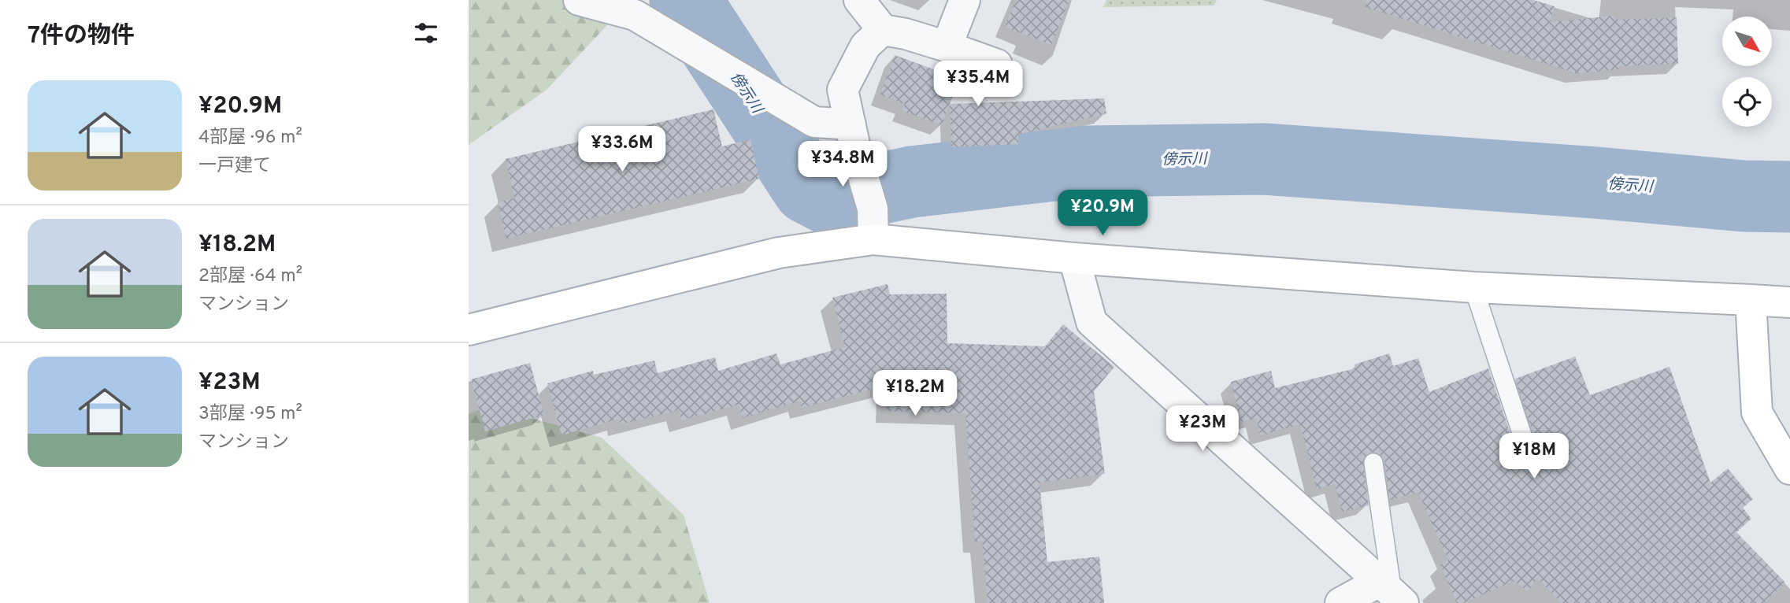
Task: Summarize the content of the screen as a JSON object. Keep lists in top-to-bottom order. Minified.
{"water":["傍示川"],"north":"bottom right","page":{"heading":"7件の物件","price":["¥35.4M","¥33.6M","¥34.8M","¥20.9M","¥18.2M","¥23M","¥18M"],"list":[{"name":"¥20.9M","note":"4部屋 · 96 m² · 一戸建て"},{"name":"¥18.2M","note":"2部屋 · 64 m² · マンション"},{"name":"¥23M","note":"3部屋 · 95 m² · マンション"}]}}
